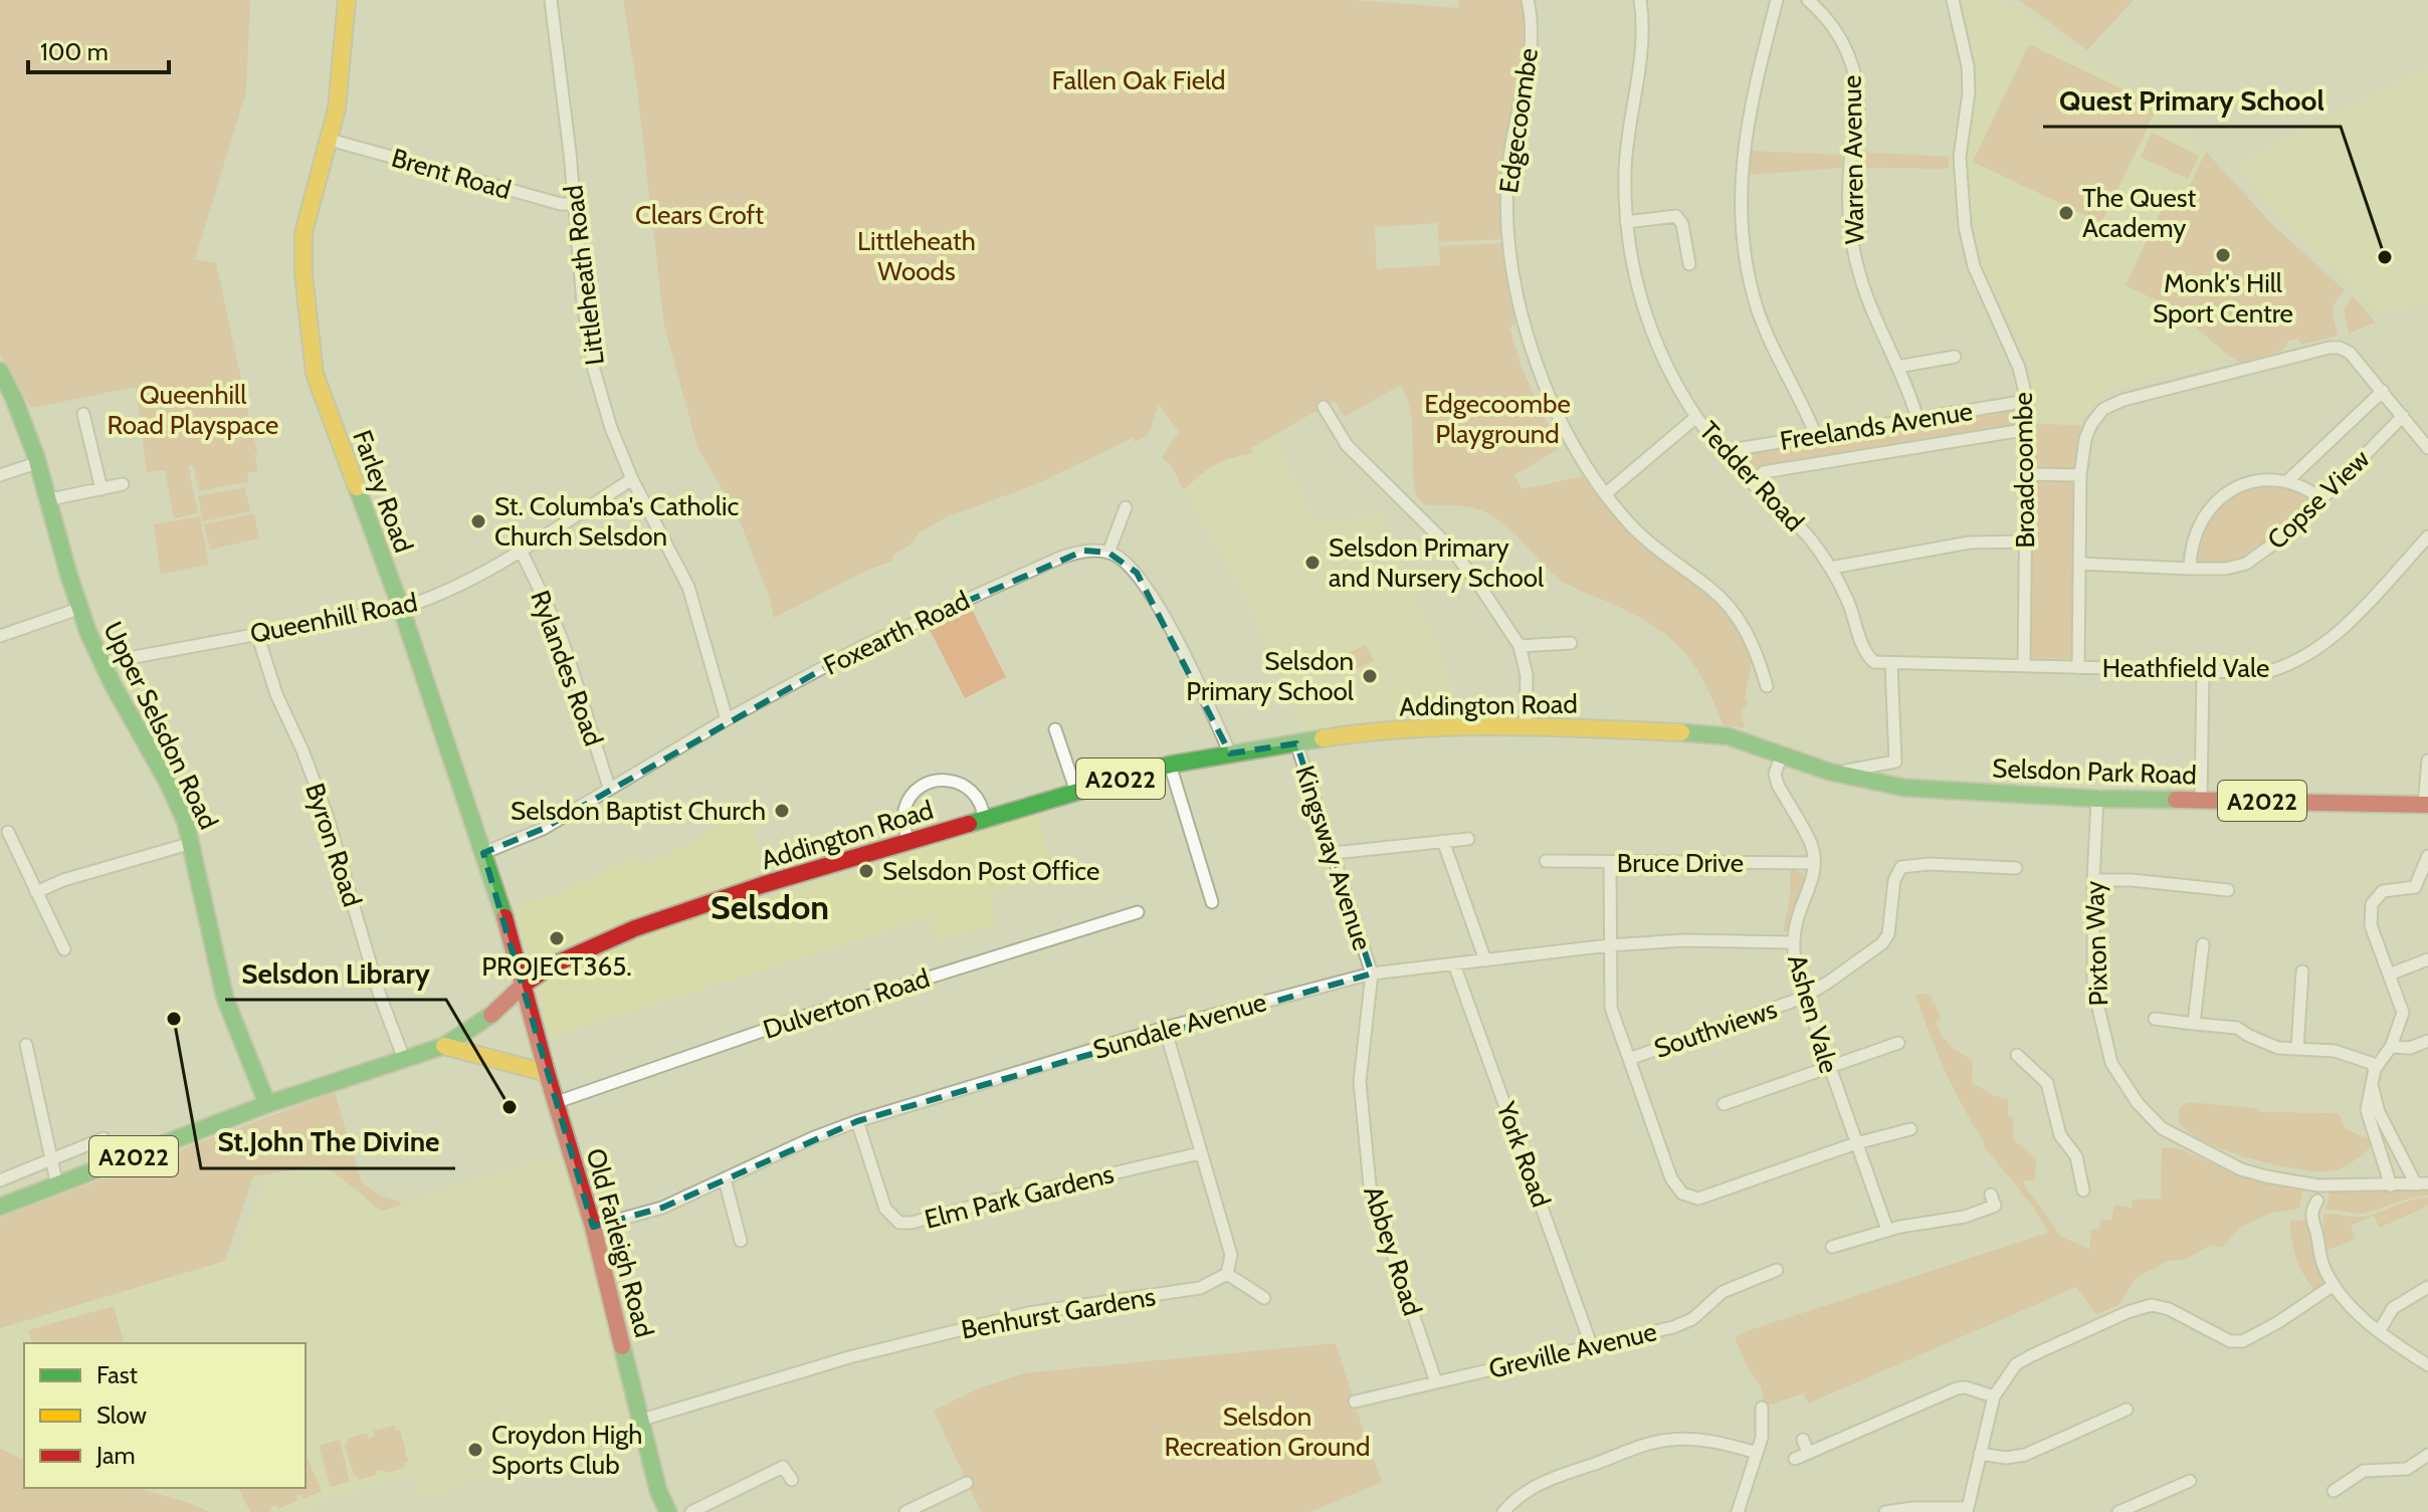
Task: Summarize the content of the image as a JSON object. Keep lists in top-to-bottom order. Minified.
{"streets":{"main road":["Farley Road","Addington Road","Upper Selsdon Road","Selsdon Park Road","A2022","Old Farleigh Road"],"street":["Edgecoombe","Warren Avenue","Brent Road","Littleheath Road","Freelands Avenue","Broadcoombe","Tedder Road","Copse View","Queenhill Road","Foxearth Road","Rylandes Road","Heathfield Vale","Byron Road","Kingsway Avenue","Bruce Drive","Pixton Way","Dulverton Road","Ashen Vale","Sundale Avenue","Southviews","York Road","Elm Park Gardens","Abbey Road","Benhurst Gardens","Greville Avenue"]},"crossings":[["Warren Avenue","Freelands Avenue"],["Brent Road","Littleheath Road"],["Brent Road","Farley Road"],["Littleheath Road","Queenhill Road"],["Littleheath Road","Foxearth Road"],["Freelands Avenue","Broadcoombe"],["Freelands Avenue","Tedder Road"],["Broadcoombe","Heathfield Vale"],["Tedder Road","Heathfield Vale"],["Farley Road","Queenhill Road"],["Farley Road","Foxearth Road"],["Farley Road","Addington Road"],["Farley Road","Old Farleigh Road"],["Queenhill Road","Rylandes Road"],["Queenhill Road","Upper Selsdon Road"],["Queenhill Road","Byron Road"],["Foxearth Road","Rylandes Road"],["Addington Road","Upper Selsdon Road"],["Addington Road","Selsdon Park Road"],["Addington Road","Byron Road"],["Addington Road","Kingsway Avenue"],["Addington Road","Old Farleigh Road"],["Selsdon Park Road","Pixton Way"],["Kingsway Avenue","Sundale Avenue"],["Kingsway Avenue","Abbey Road"],["Bruce Drive","Ashen Vale"],["Dulverton Road","Old Farleigh Road"],["Ashen Vale","Sundale Avenue"],["Ashen Vale","Southviews"],["Sundale Avenue","York Road"],["Sundale Avenue","Elm Park Gardens"],["Sundale Avenue","Old Farleigh Road"],["Sundale Avenue","Abbey Road"],["York Road","Greville Avenue"],["Old Farleigh Road","Benhurst Gardens"],["Abbey Road","Greville Avenue"]],"districts":["Selsdon"],"parks":["Fallen Oak Field","Clears Croft","Littleheath Woods","Queenhill Road Playspace","Edgecoombe Playground","Selsdon Recreation Ground"],"places":["The Quest Academy","Monk's Hill Sport Centre","Quest Primary School","St. Columba's Catholic Church Selsdon","Selsdon Primary and Nursery School","Selsdon Primary School","Selsdon Baptist Church","Selsdon Post Office","PROJECT365.","St.John The Divine","Selsdon Library","Croydon High Sports Club"],"legend":["Fast","Slow","Jam"],"scale_bar":"100 m"}
